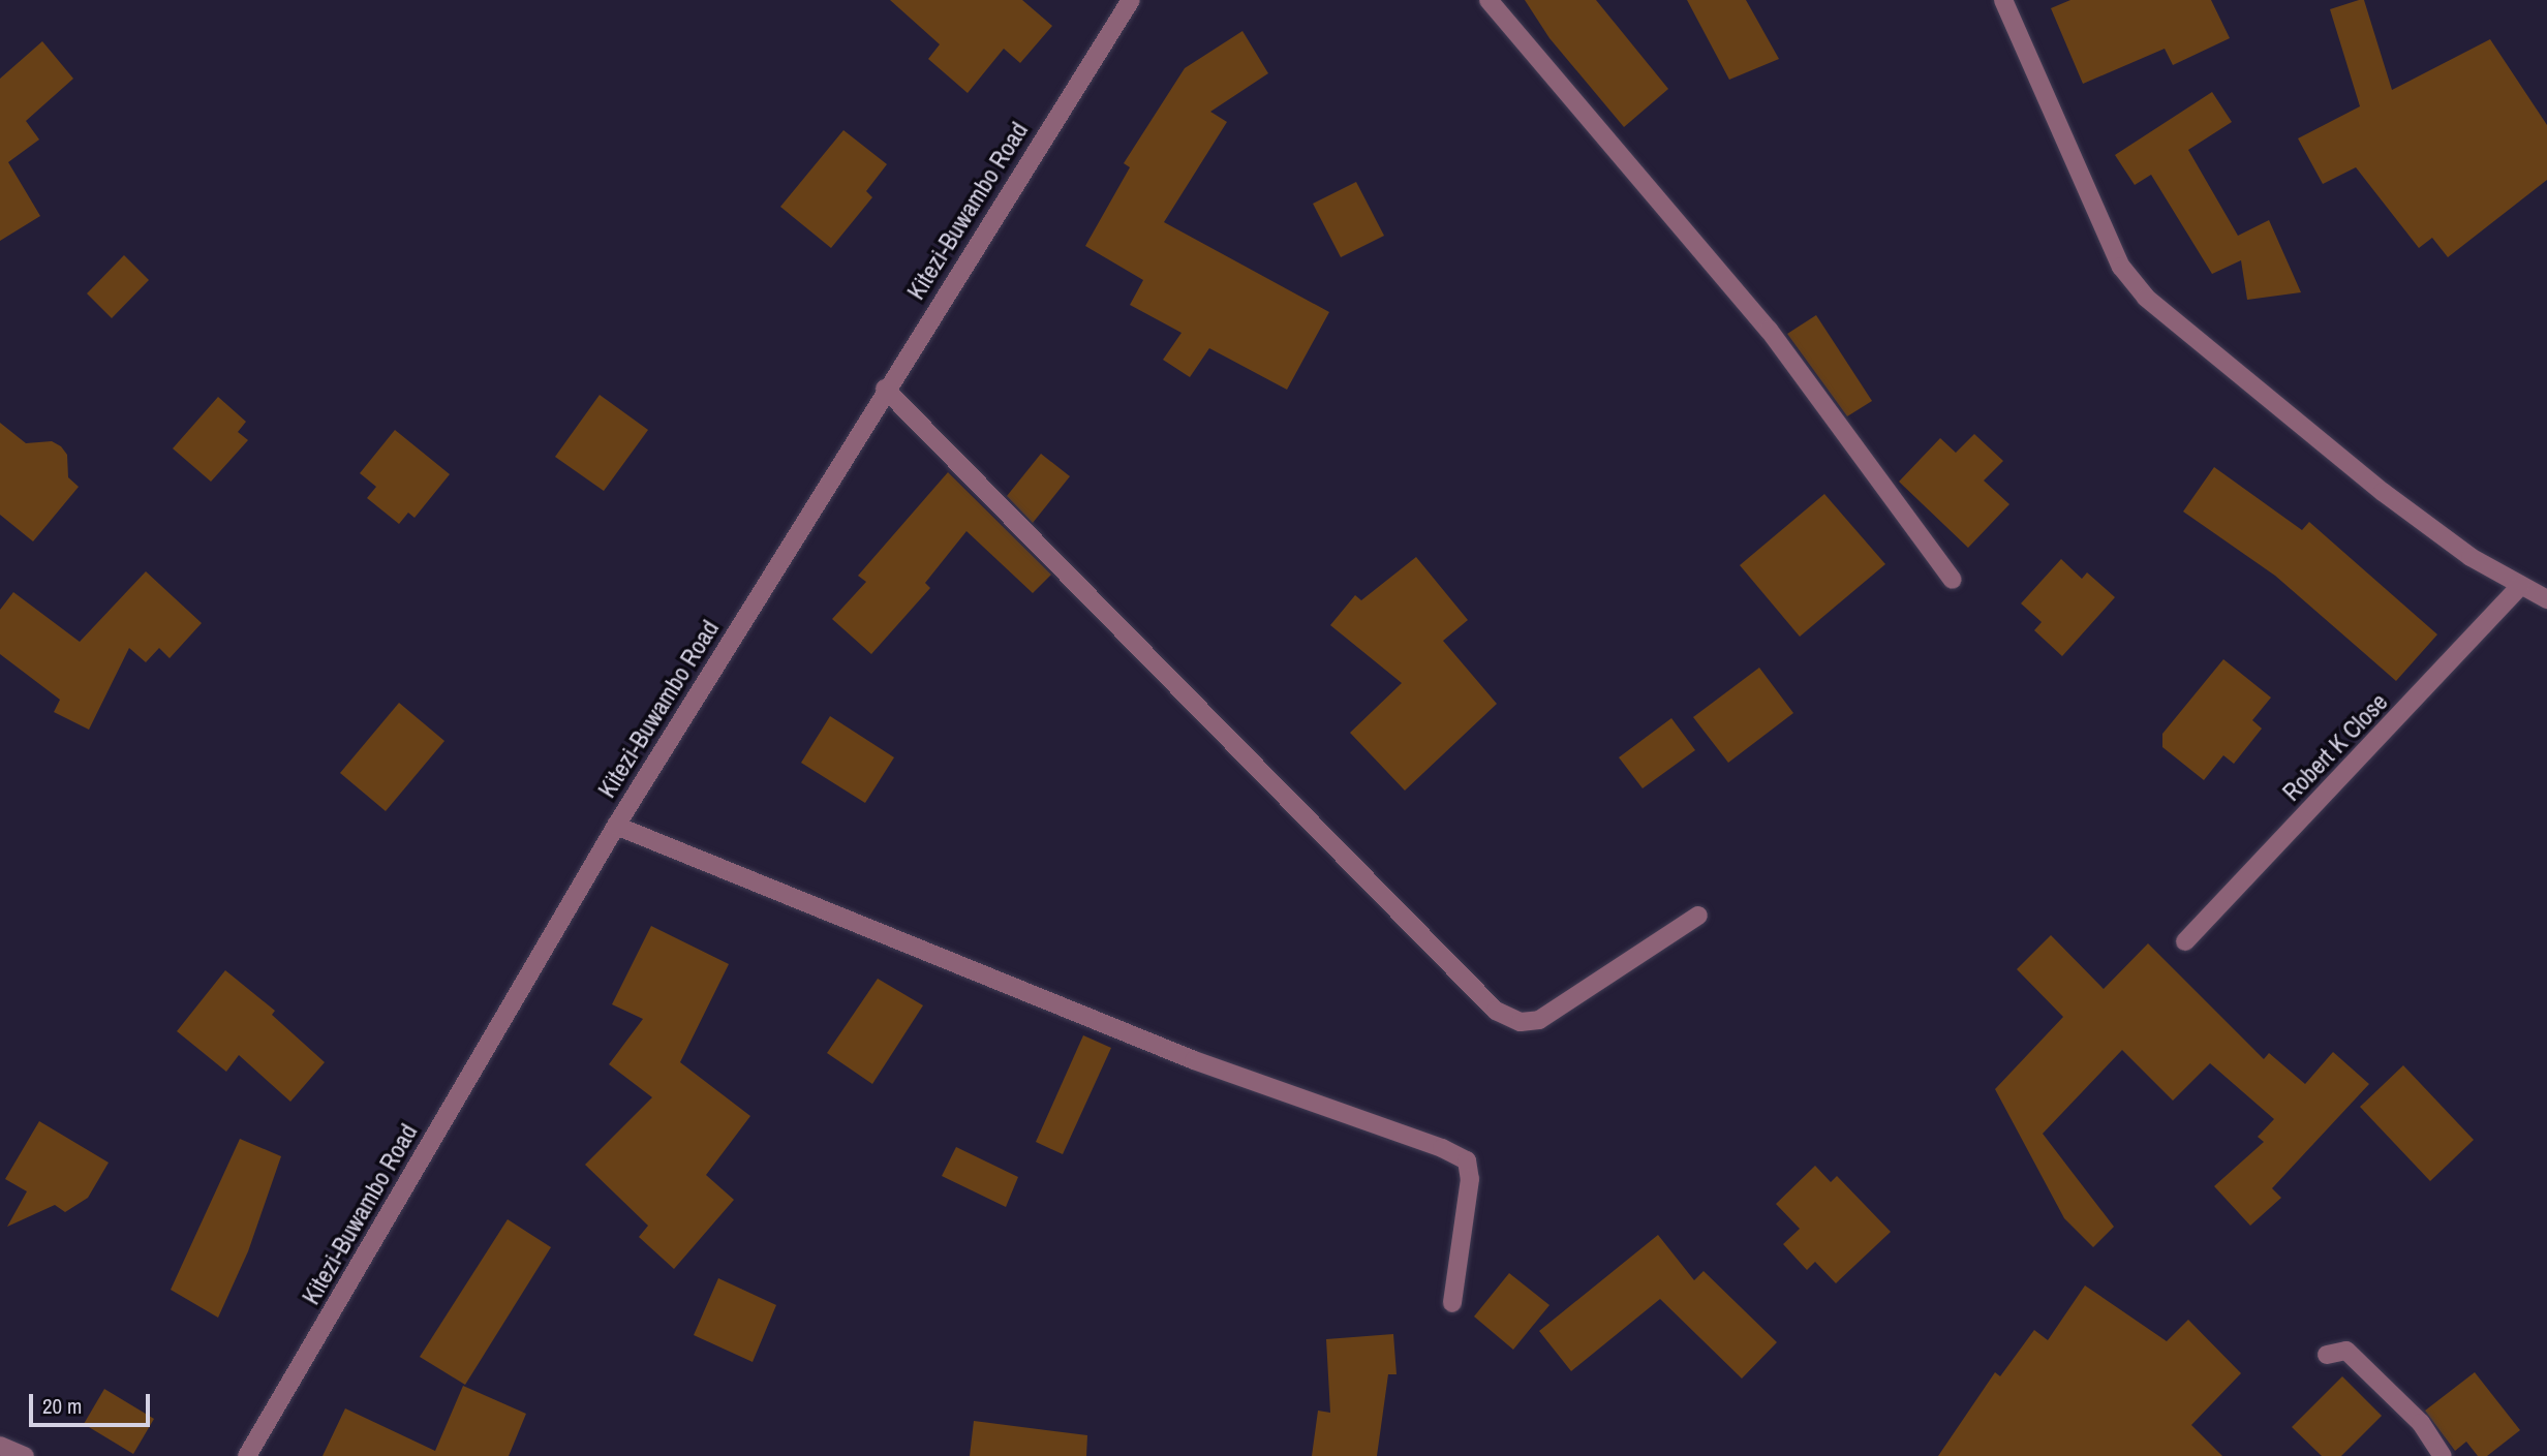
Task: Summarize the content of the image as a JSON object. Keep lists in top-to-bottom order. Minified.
{"streets":{"street":["Kitezi-Buwambo Road","Robert K Close"]},"scale_bar":"20 m"}
